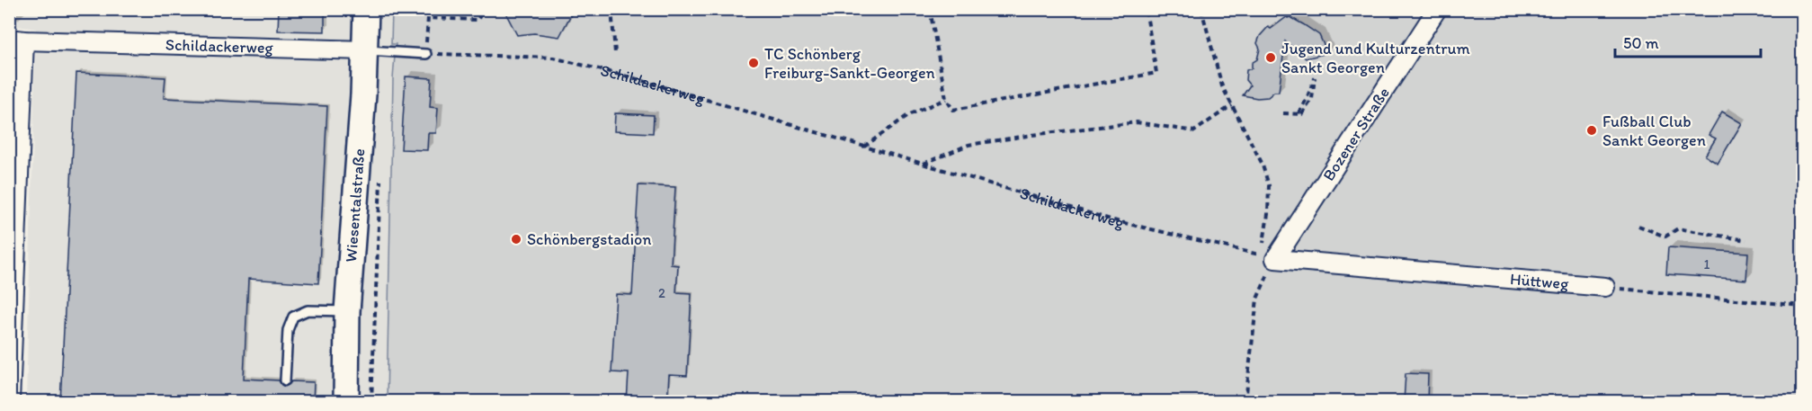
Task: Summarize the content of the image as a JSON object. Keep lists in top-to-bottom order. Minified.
{"streets":{"main road":["Wiesentalstraße"],"street":["Schildackerweg","Bozener Straße","Hüttweg"]},"crossings":[["Schildackerweg","Bozener Straße"],["Schildackerweg","Wiesentalstraße"],["Schildackerweg","Hüttweg"],["Bozener Straße","Hüttweg"]],"places":["Jugend und Kulturzentrum Sankt Georgen","TC Schönberg Freiburg-Sankt-Georgen","Fußball Club Sankt Georgen","Schönbergstadion"],"house_numbers":["1","2"],"scale_bar":"50 m"}
